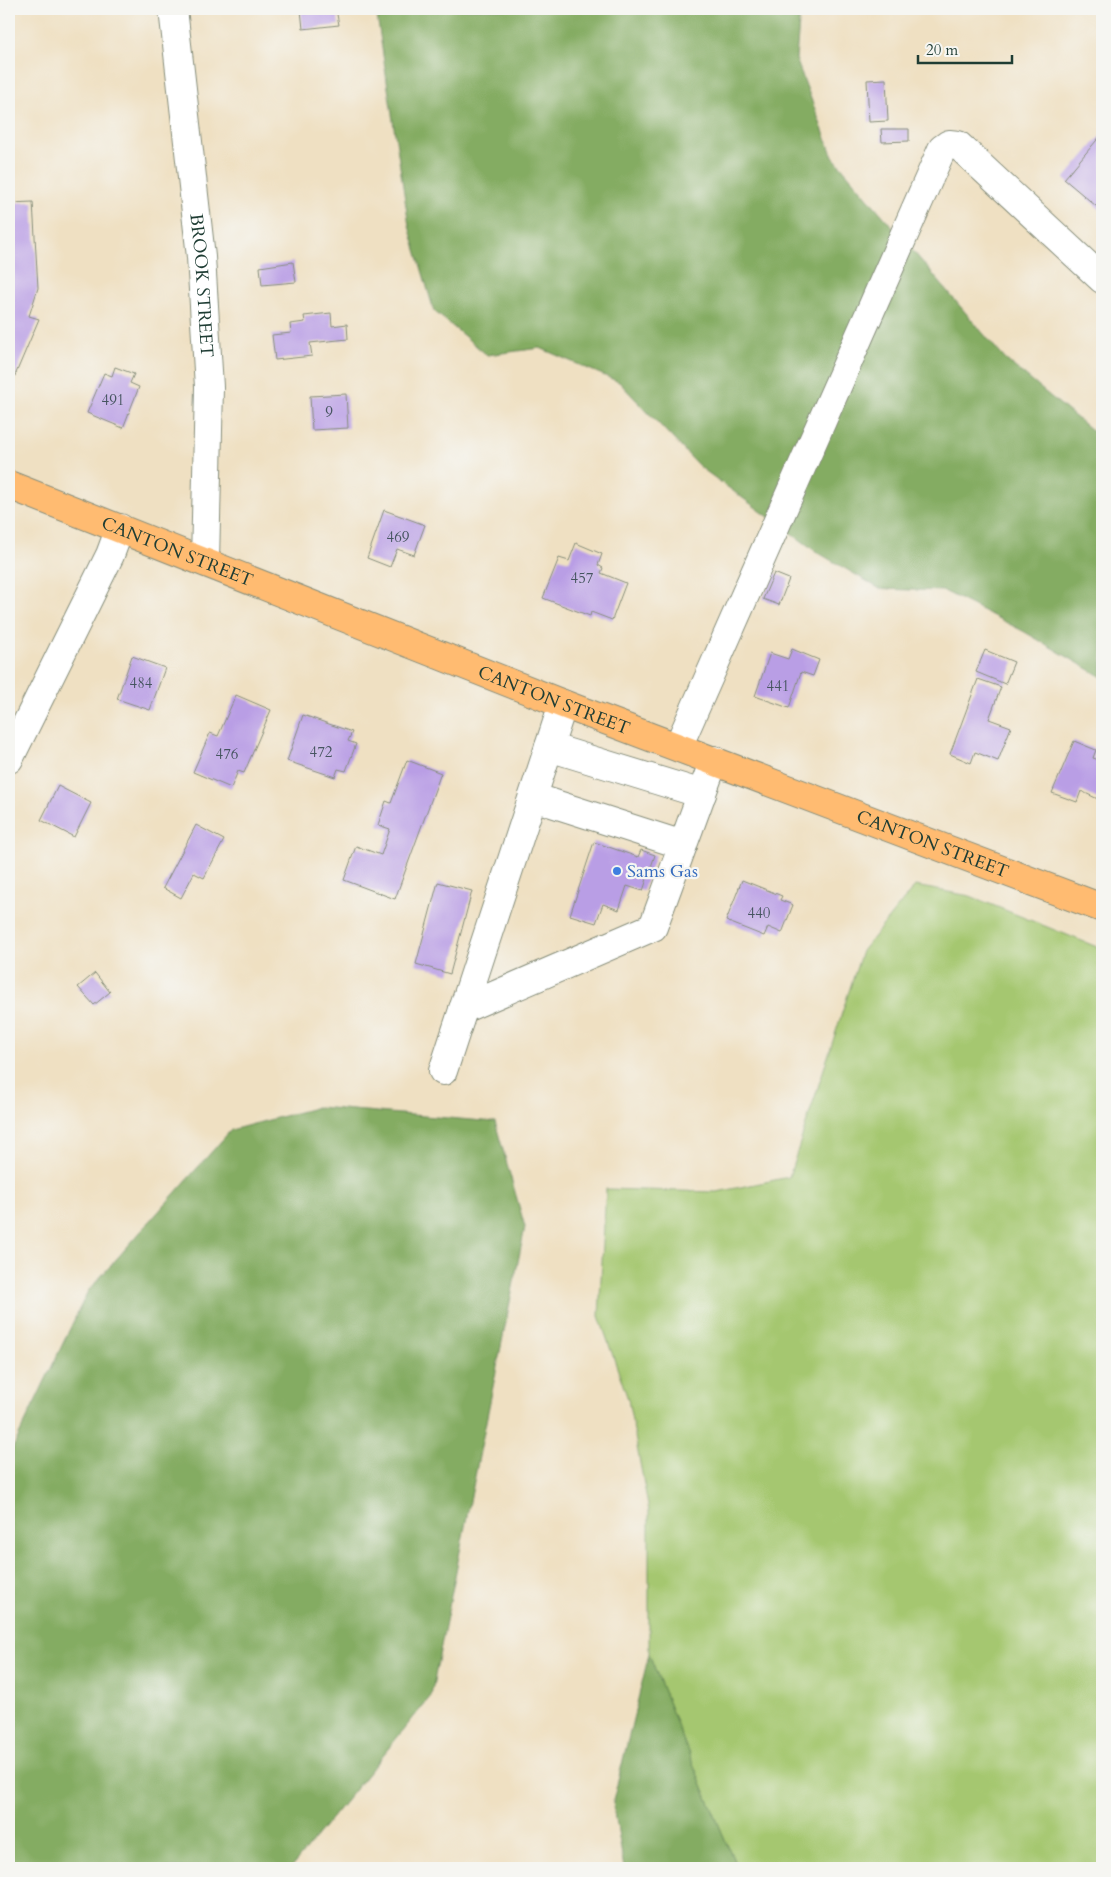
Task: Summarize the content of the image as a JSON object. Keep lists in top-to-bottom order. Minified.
{"streets":{"main road":["CANTON STREET"],"street":["BROOK STREET"]},"crossings":[["BROOK STREET","CANTON STREET"]],"places":["Sams Gas"],"house_numbers":["491","9","469","457","484","441","472","476","440"],"scale_bar":"20 m"}
